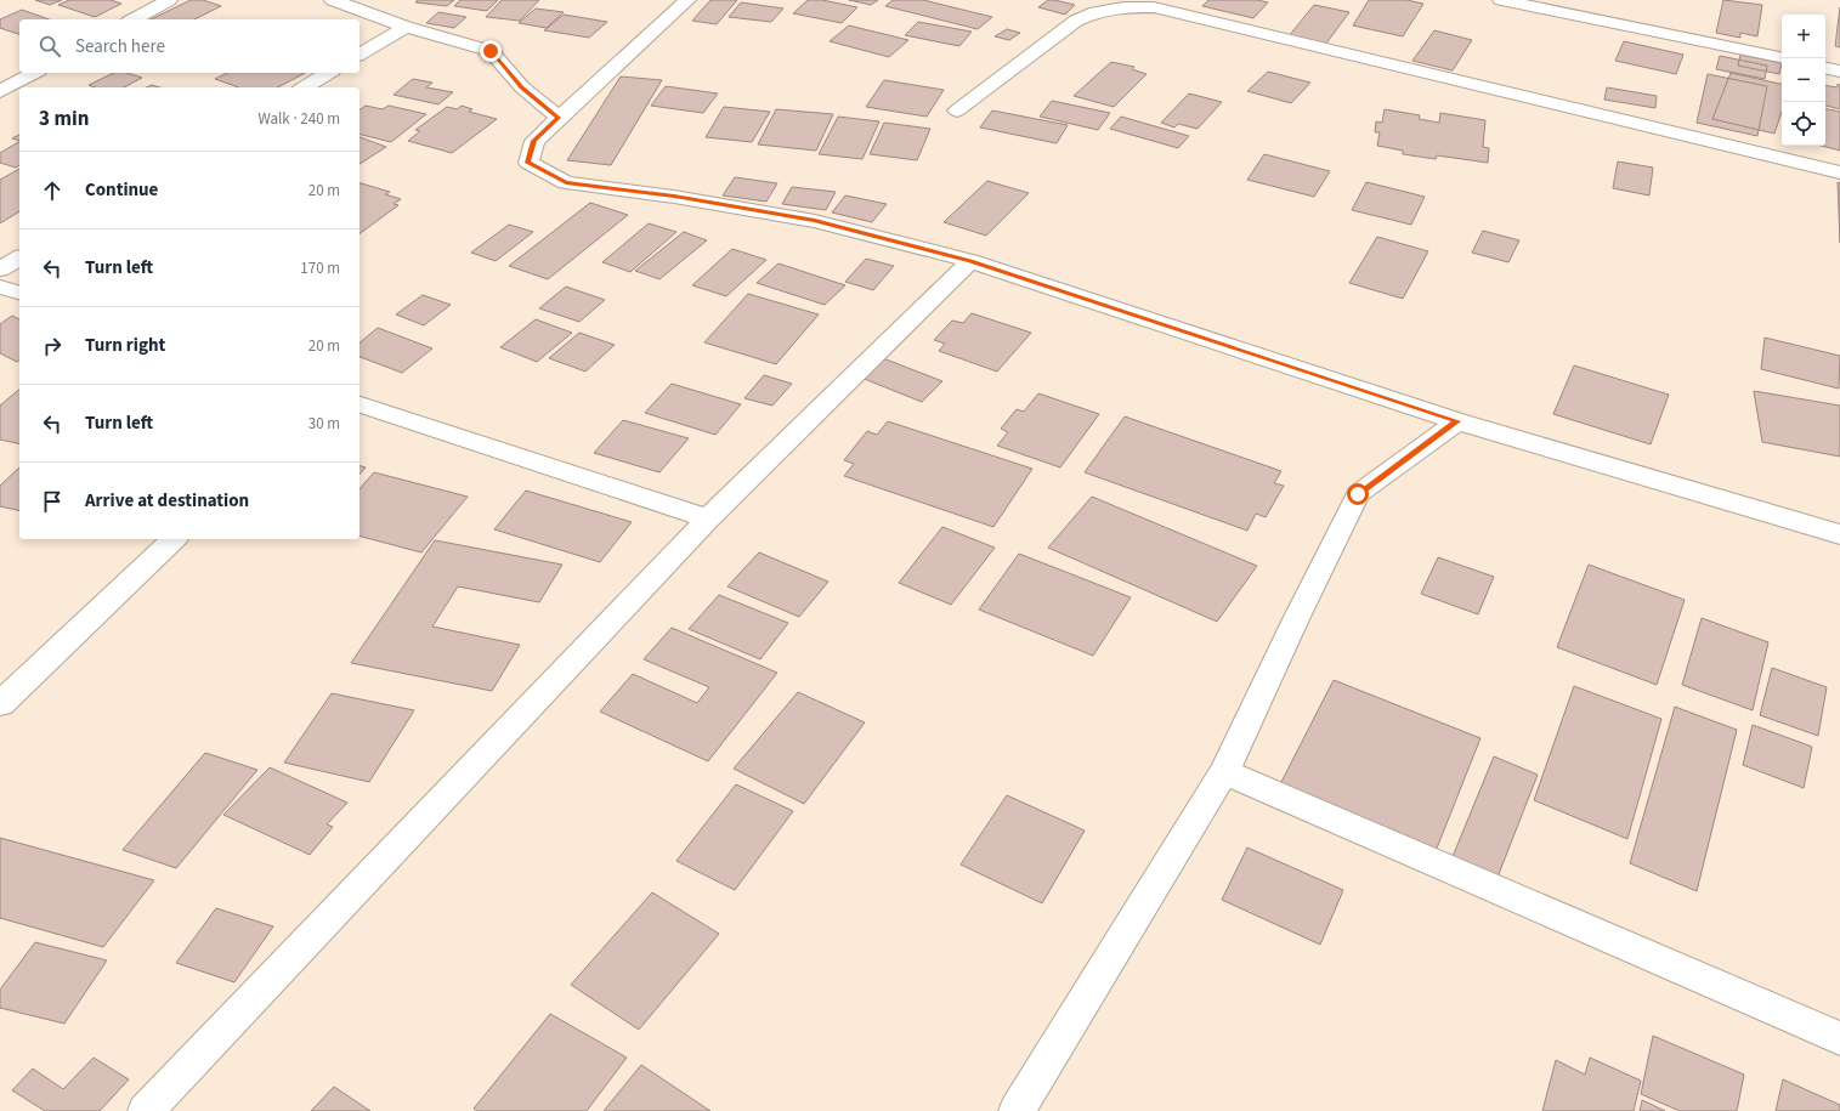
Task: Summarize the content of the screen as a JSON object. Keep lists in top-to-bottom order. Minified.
{"page":{"map_buttons":["+","−"],"search":"Search here","heading":["3 min","Walk · 240 m"],"list":[["Continue","20 m"],["Turn left","170 m"],["Turn right","20 m"],["Turn left","30 m"],"Arrive at destination"]}}
